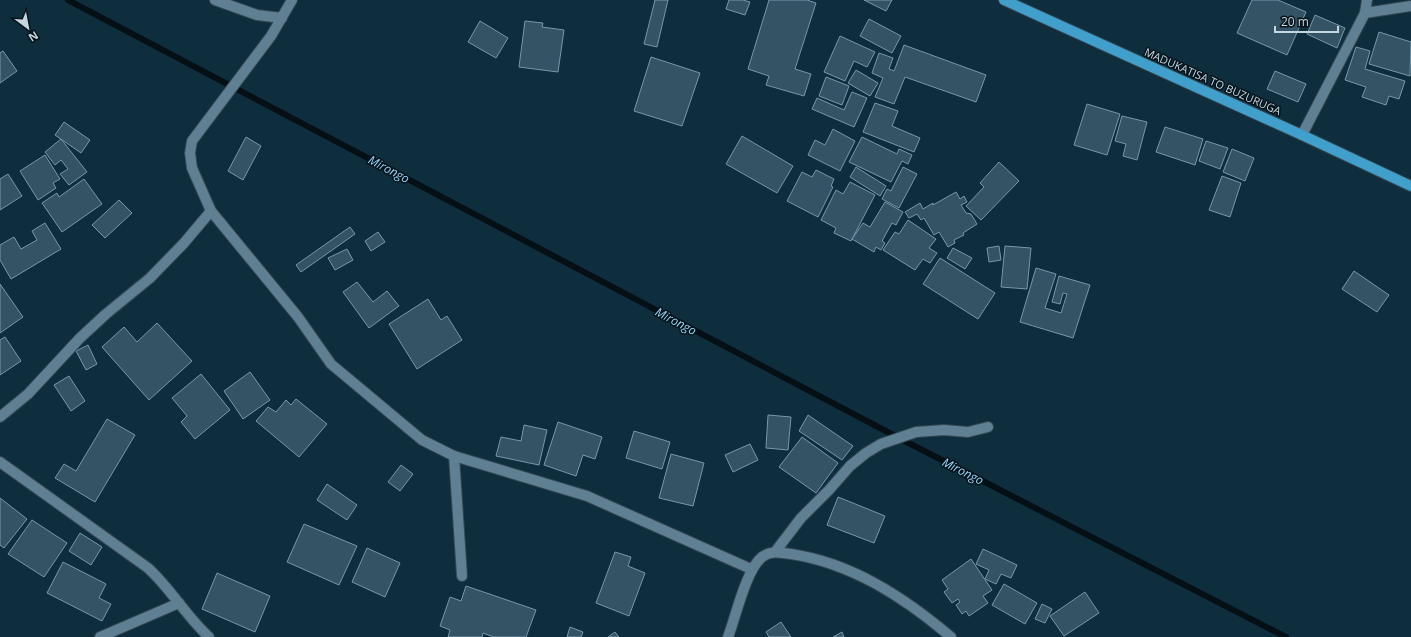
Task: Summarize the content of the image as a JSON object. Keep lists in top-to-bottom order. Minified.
{"streets":{"main road":["MADUKATISA TO BUZURUGA"]},"water":["Mirongo"],"scale_bar":"20 m","north":"bottom right"}
